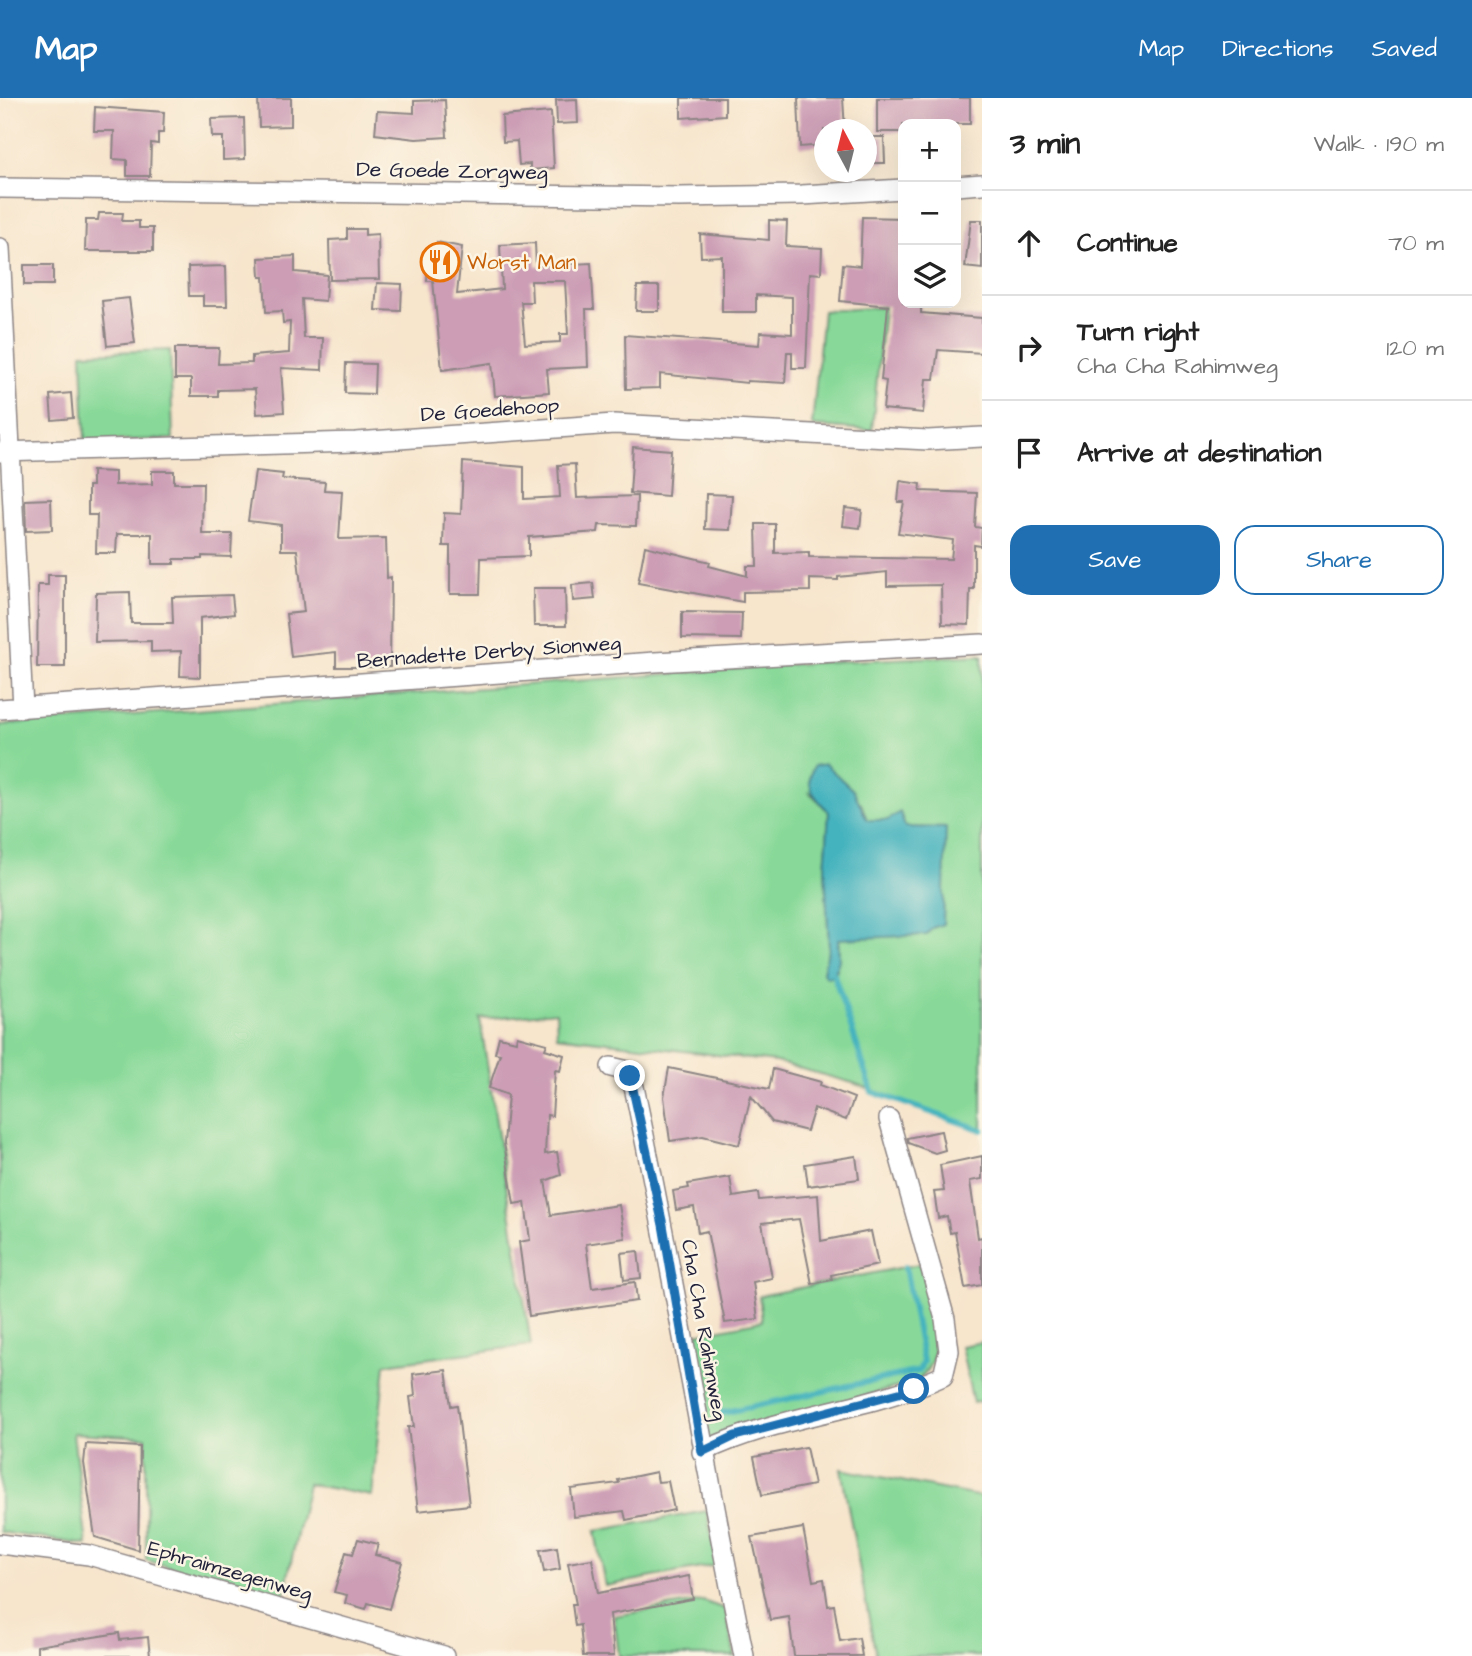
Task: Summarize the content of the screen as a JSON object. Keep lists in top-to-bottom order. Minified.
{"streets":{"street":["De Goede Zorgweg","De Goedehoop","Bernadette Derby Sionweg","Cha Cha Rahimweg","Ephraimzegenweg"]},"places":{"restaurant":["Worst Man"]},"north":"top","page":{"header":"Map","nav":["Map","Directions","Saved"],"heading":["3 min","Walk · 190 m"],"map_buttons":["+","−"],"list":[["Continue","70 m"],["Turn right","Cha Cha Rahimweg","120 m"],"Arrive at destination"],"buttons":["Save","Share"]}}
